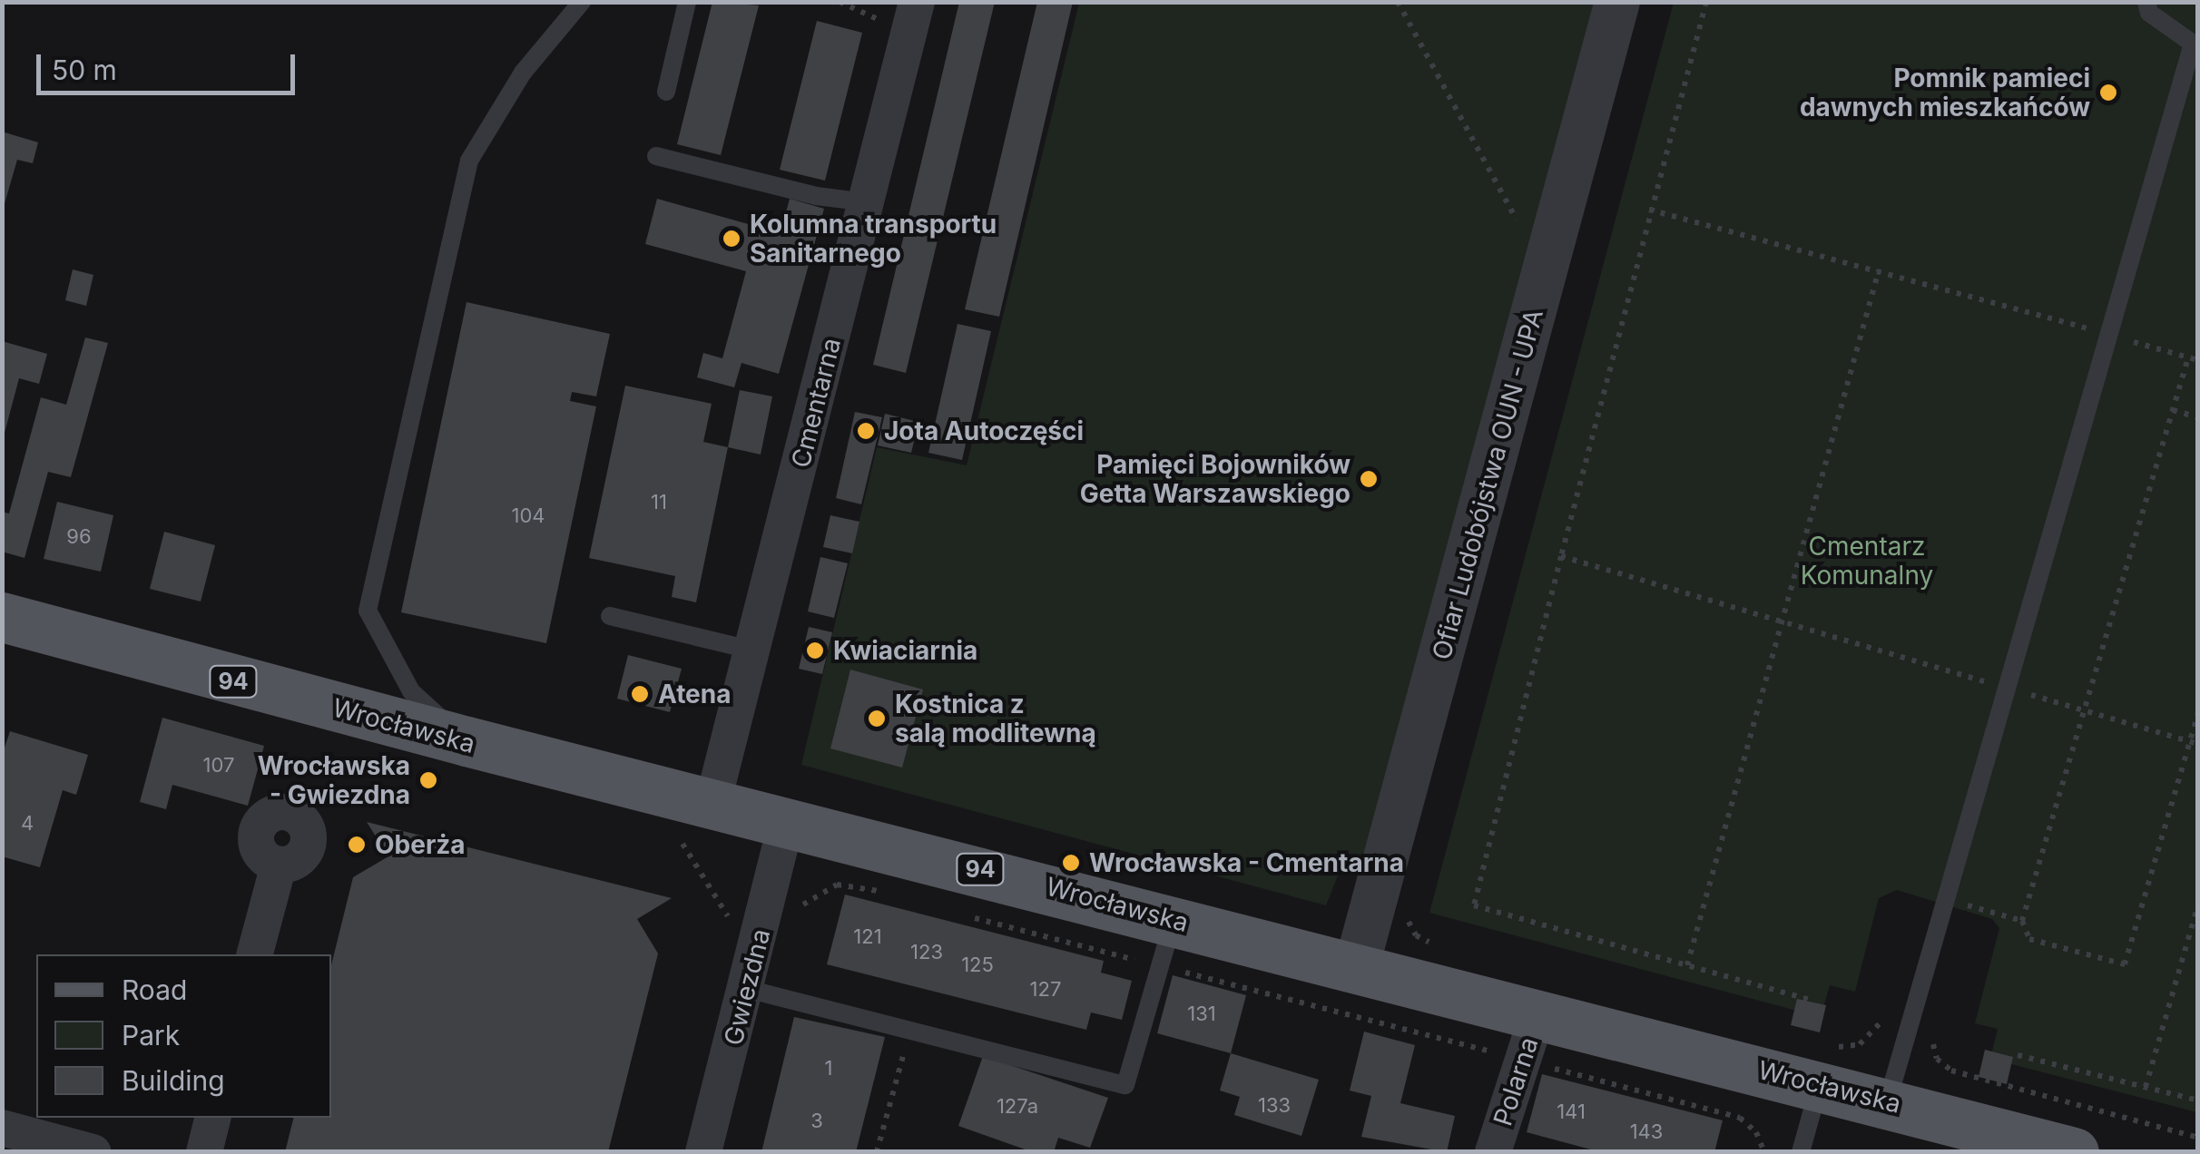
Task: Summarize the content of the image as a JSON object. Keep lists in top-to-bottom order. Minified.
{"streets":{"main road":["94","Wrocławska"],"street":["Cmentarna","Ofiar Ludobójstwa OUN - UPA","Gwiezdna","Polarna"]},"crossings":[["Cmentarna","Wrocławska"],["Ofiar Ludobójstwa OUN - UPA","Wrocławska"],["Wrocławska","Gwiezdna"],["Wrocławska","Polarna"]],"parks":["Cmentarz Komunalny"],"places":["Pomnik pamieci dawnych mieszkańców","Kolumna transportu Sanitarnego","Jota Autoczęści","Pamięci Bojowników Getta Warszawskiego","Kwiaciarnia","Atena","Kostnica z salą modlitewną","Wrocławska - Gwiezdna","Oberża","Wrocławska - Cmentarna"],"house_numbers":["11","104","96","107","4","121","123","125","127","131","1","133","127a","141","3","143"],"legend":["Road","Park","Building"],"scale_bar":"50 m"}
